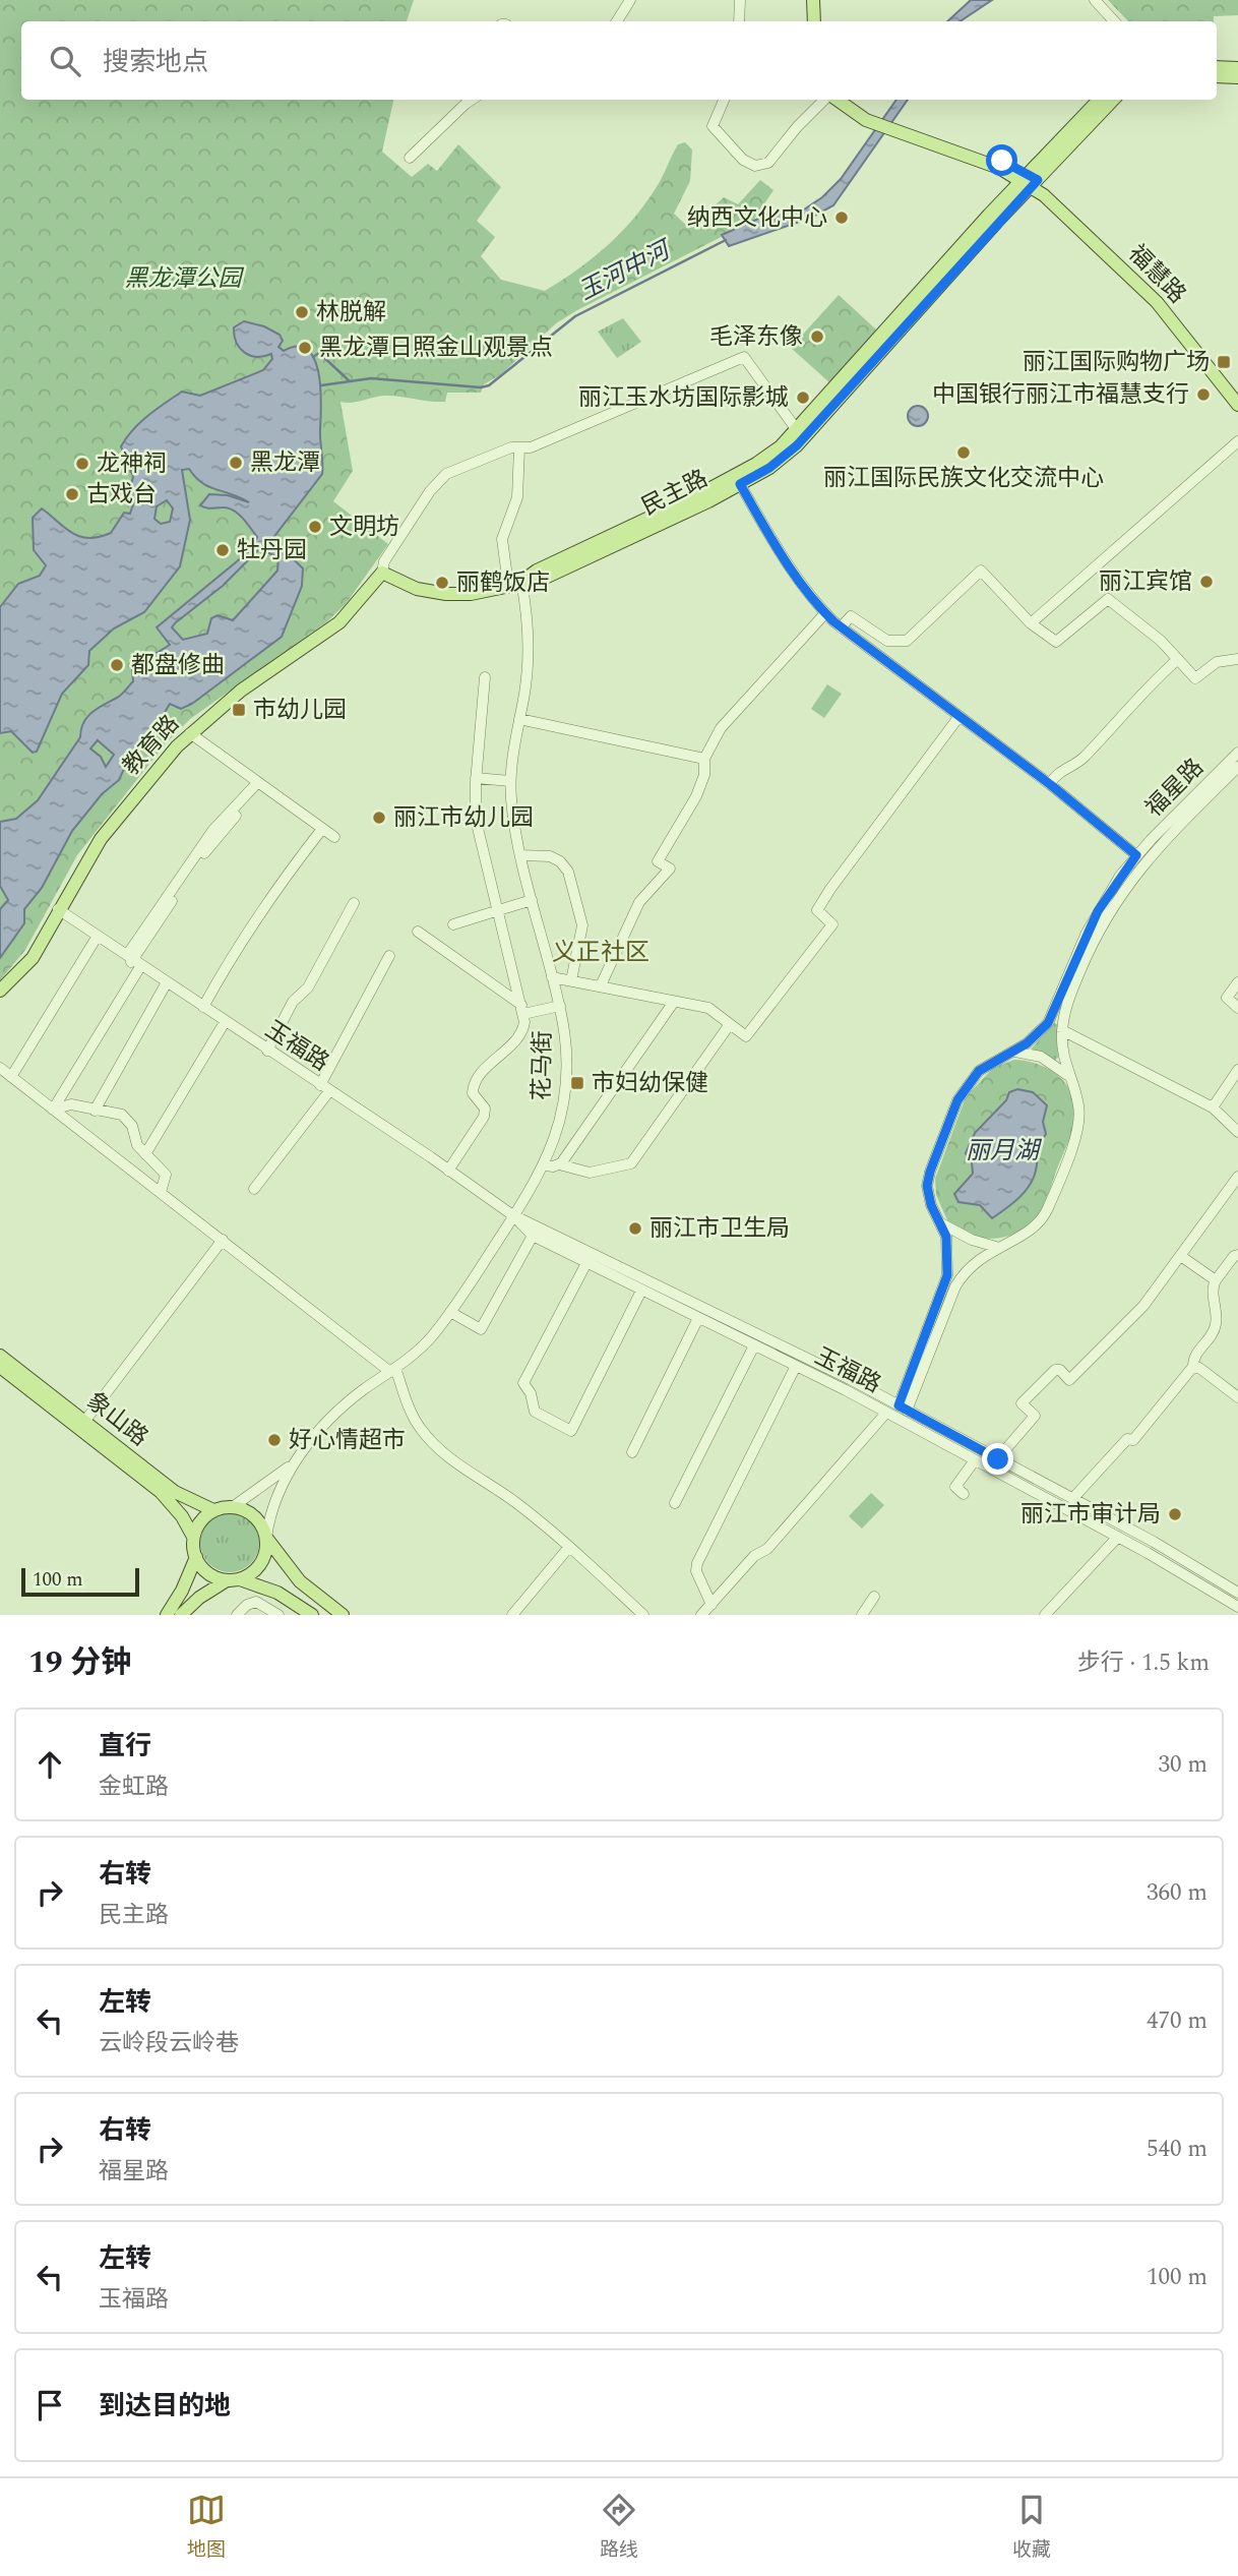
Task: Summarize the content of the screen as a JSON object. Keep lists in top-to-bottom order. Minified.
{"streets":{"main road":["福慧路","民主路","教育路","象山路"],"street":["福星路","玉福路","花马街"]},"crossings":[["福慧路","民主路"],["民主路","教育路"],["民主路","花马街"],["教育路","玉福路"],["福星路","玉福路"],["玉福路","花马街"],["花马街","象山路"]],"districts":["义正社区"],"water":["玉河中河","丽月湖"],"parks":["黑龙潭公园"],"places":{"other":["纳西文化中心","林脱解","毛泽东像","黑龙潭日照金山观景点","中国银行丽江市福慧支行","丽江玉水坊国际影城","丽江国际民族文化交流中心","黑龙潭","龙神祠","古戏台","文明坊","牡丹园","丽江宾馆","丽鹤饭店","都盘修曲","丽江市幼儿园","丽江市卫生局","好心情超市","丽江市审计局"],"transit":["丽江国际购物广场","市幼儿园","市妇幼保健"]},"scale_bar":"100 m","page":{"search":"搜索地点","scale":"100 m","heading":["19 分钟","步行 · 1.5 km"],"list":[["直行","金虹路","30 m"],["右转","民主路","360 m"],["左转","云岭段云岭巷","470 m"],["右转","福星路","540 m"],["左转","玉福路","100 m"],"到达目的地"],"nav":["地图","路线","收藏"]}}
